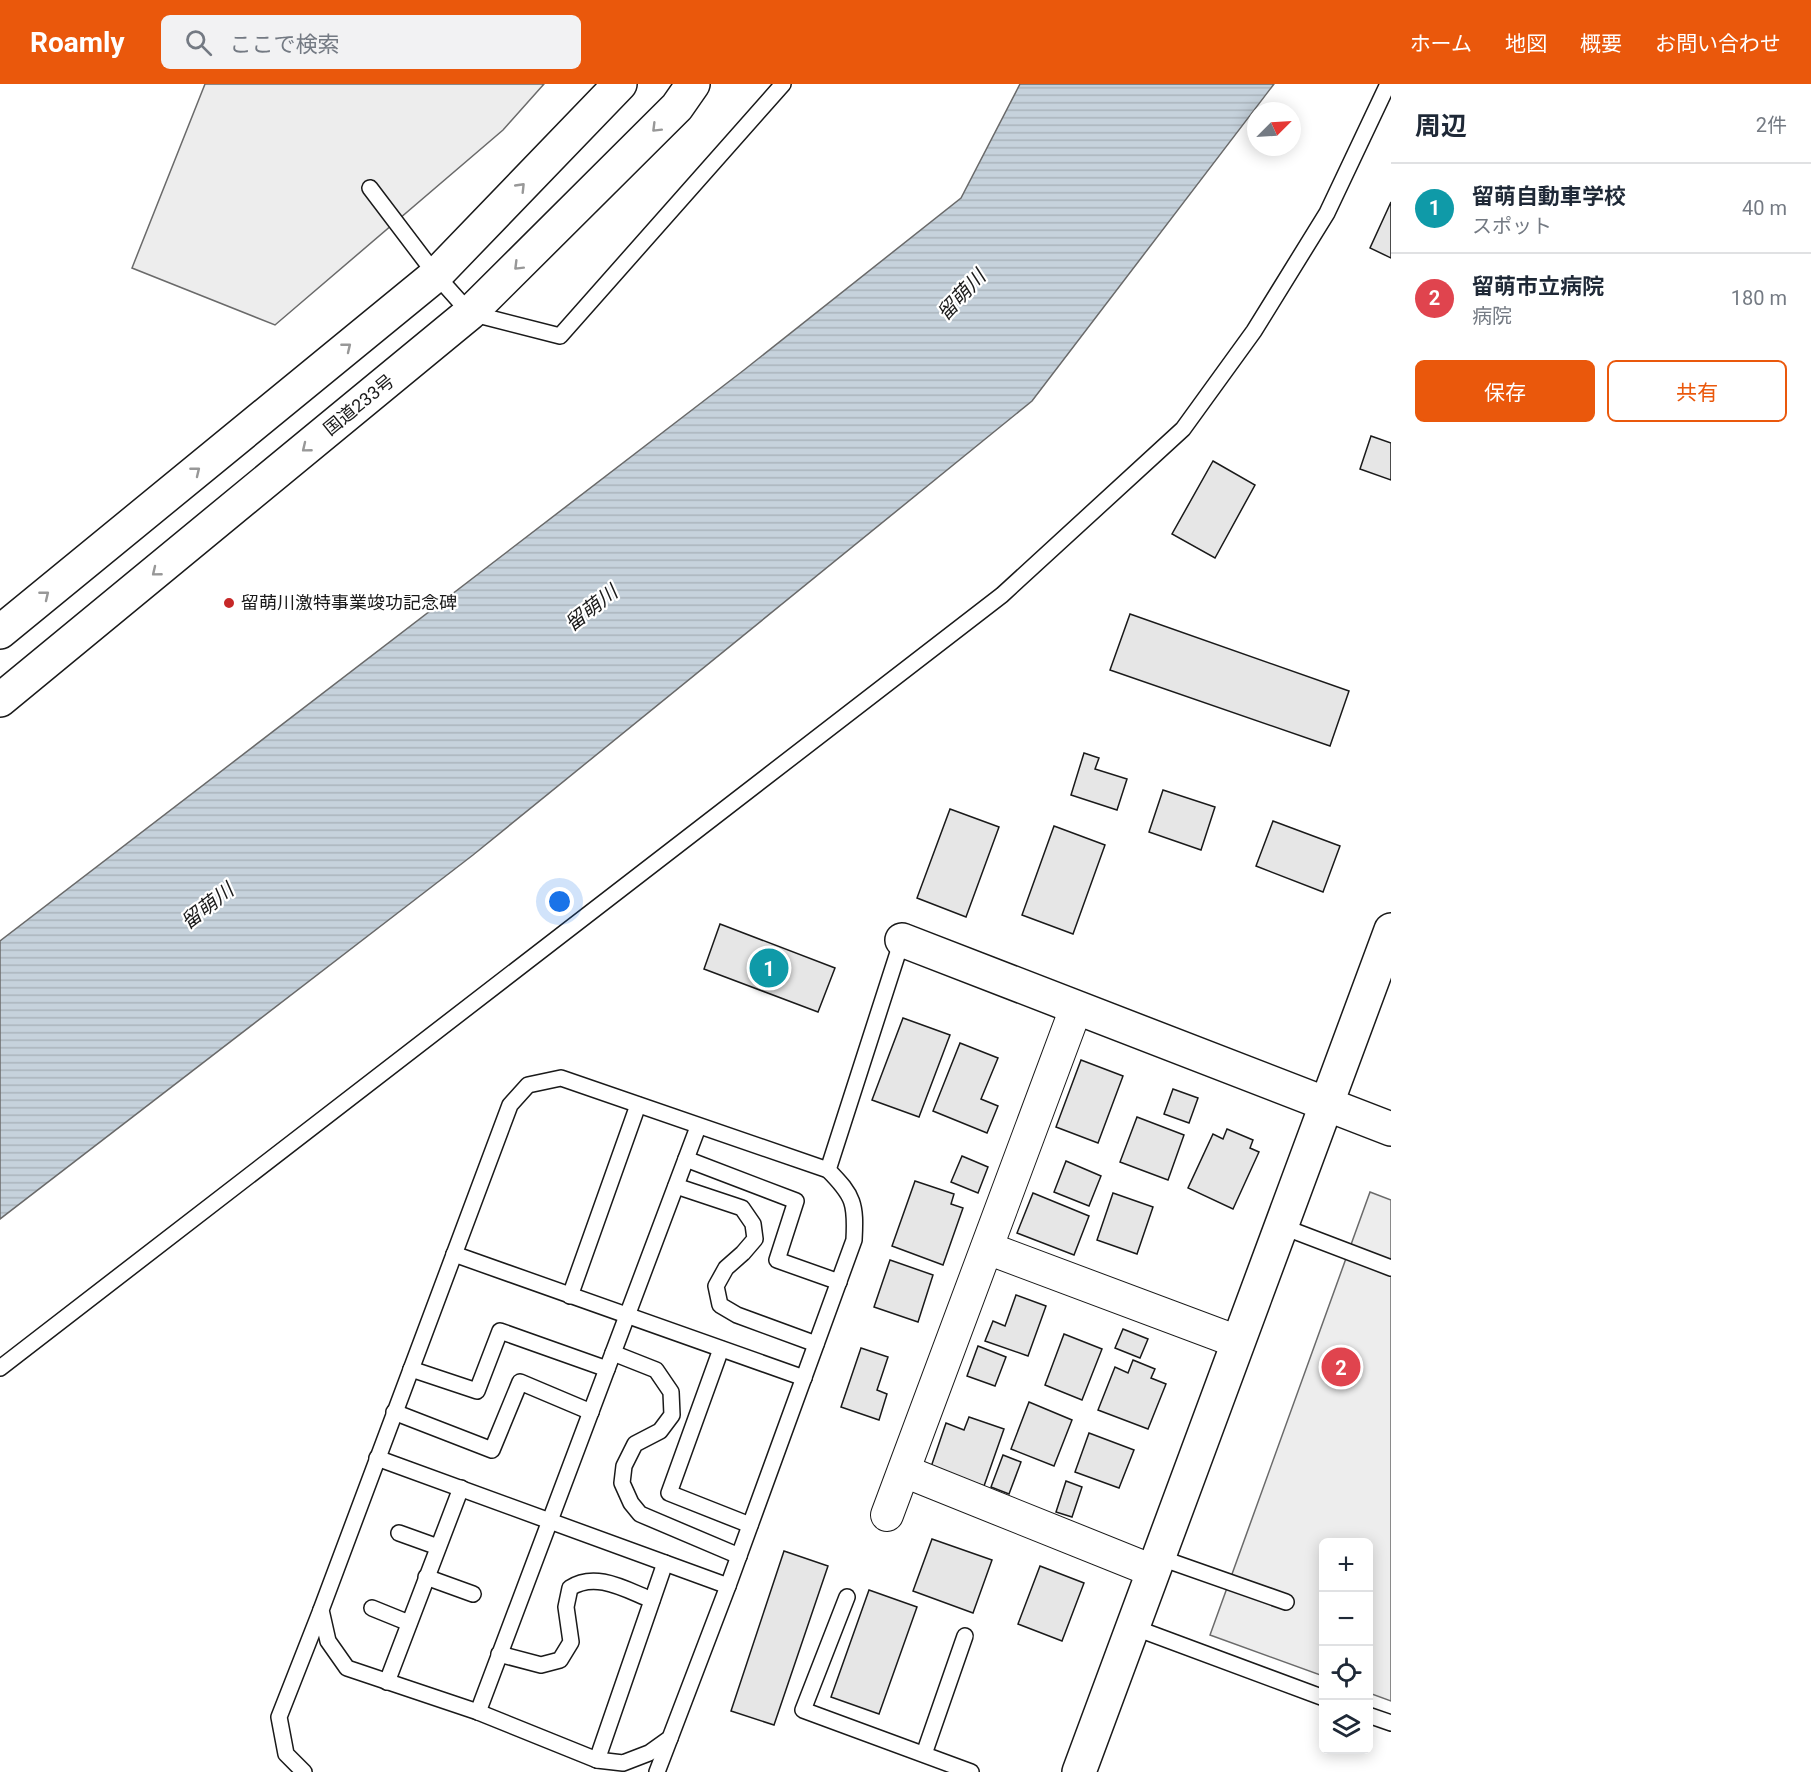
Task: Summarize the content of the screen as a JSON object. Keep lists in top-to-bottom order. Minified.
{"streets":{"main road":["国道233号"]},"water":["留萌川"],"places":["留萌川激特事業竣功記念碑"],"north":"top right","page":{"header":"Roamly","search":"ここで検索","nav":["ホーム","地図","概要","お問い合わせ"],"heading":["周辺","2件"],"list":[{"mark":"1","name":"留萌自動車学校","note":"スポット","value":"40 m"},{"mark":"2","name":"留萌市立病院","note":"病院","value":"180 m"}],"buttons":["保存","共有"],"pins":["1","2"],"map_buttons":["+","−"]}}
